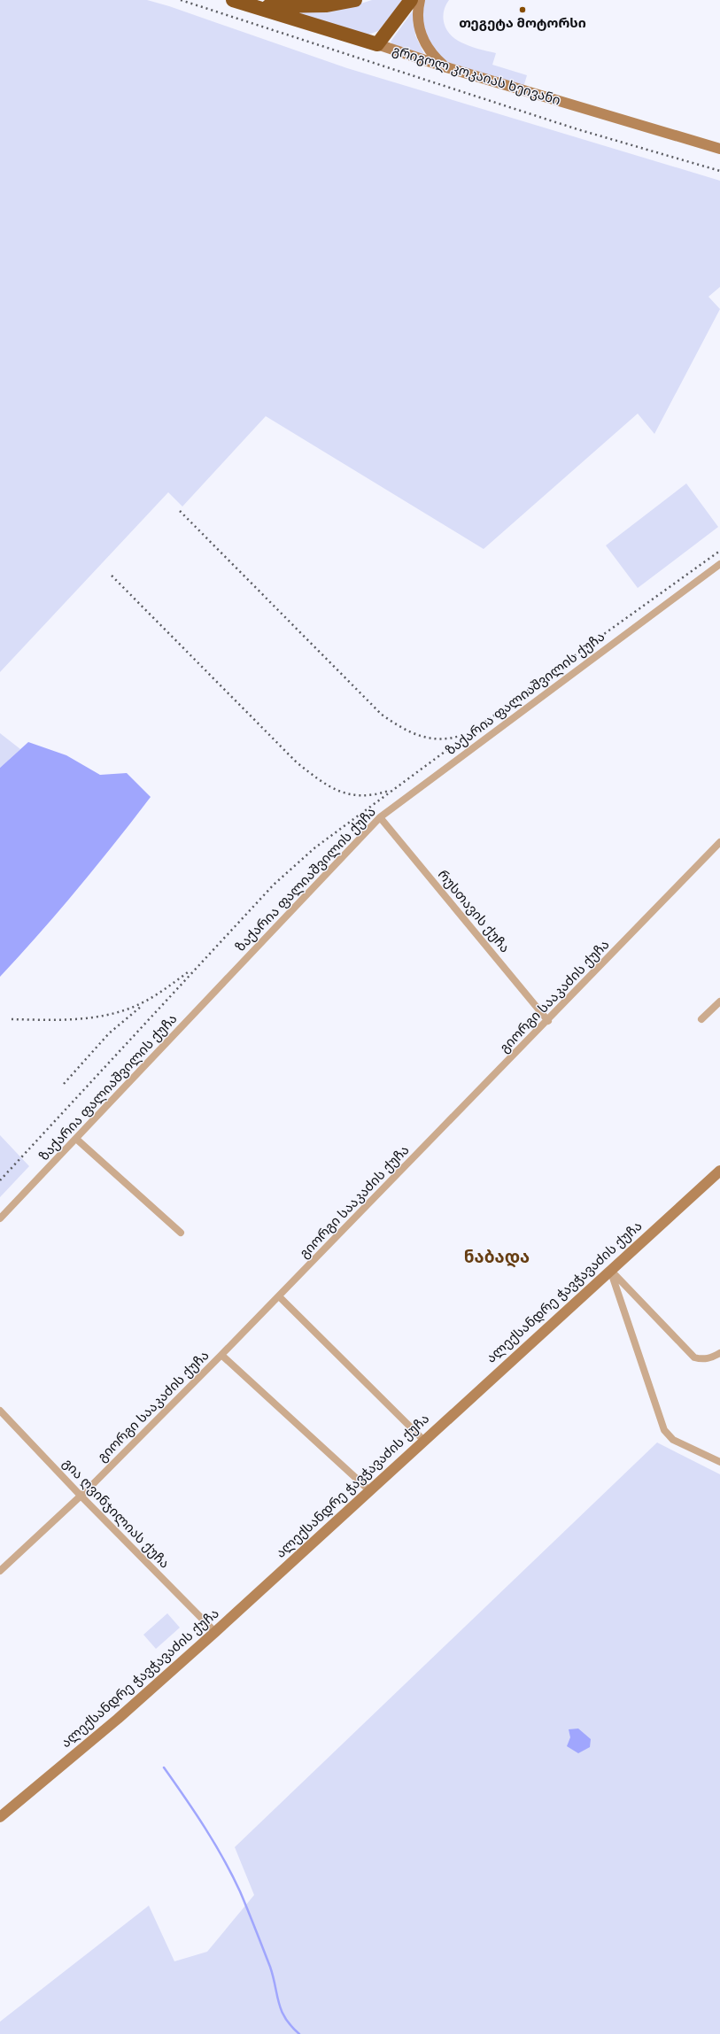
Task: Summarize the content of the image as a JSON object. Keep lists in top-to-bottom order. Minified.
{"streets":{"highway":["გრიგოლ კოკაიას ხეივანი"],"street":["ზაქარია ფალიაშვილის ქუჩა","რუსთავის ქუჩა","გიორგი სააკაძის ქუჩა","ალექსანდრე ჭავჭავაძის ქუჩა","გია ღვინჯილიას ქუჩა"]},"crossings":[["ზაქარია ფალიაშვილის ქუჩა","რუსთავის ქუჩა"],["რუსთავის ქუჩა","გიორგი სააკაძის ქუჩა"],["გიორგი სააკაძის ქუჩა","გია ღვინჯილიას ქუჩა"],["ალექსანდრე ჭავჭავაძის ქუჩა","გია ღვინჯილიას ქუჩა"]],"districts":["ნაბადა"],"places":["თეგეტა მოტორსი"]}
